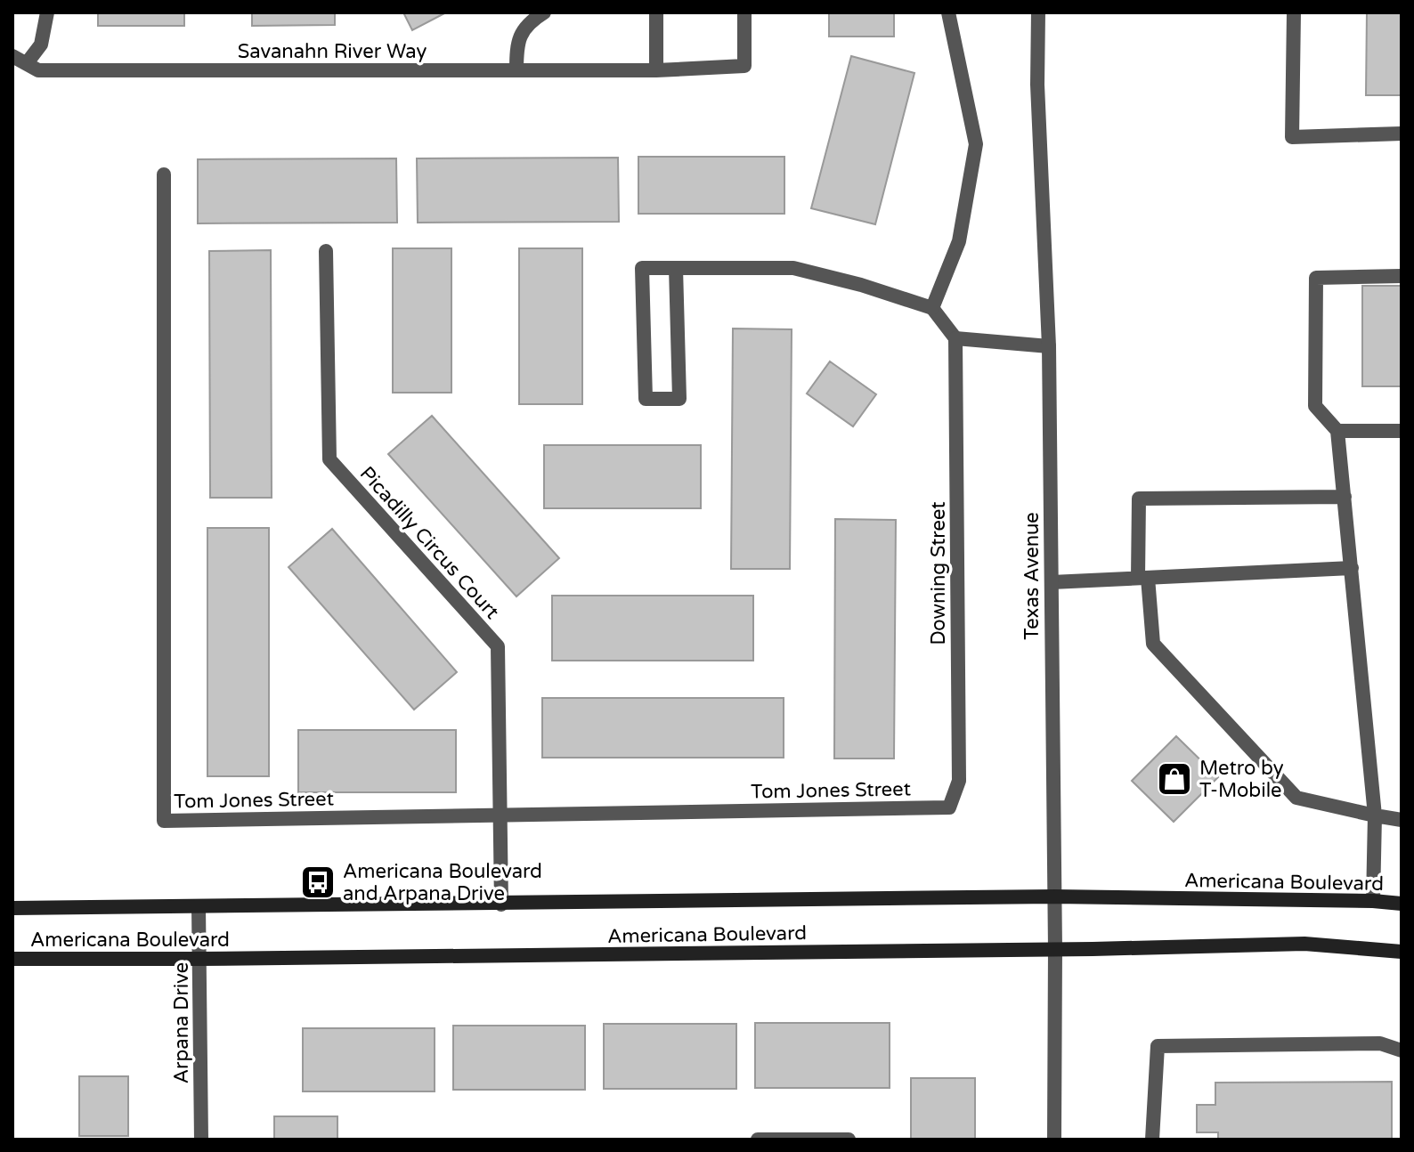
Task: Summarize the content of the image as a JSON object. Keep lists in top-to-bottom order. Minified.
{"streets":{"main road":["Americana Boulevard"],"street":["Savanahn River Way","Picadilly Circus Court","Downing Street","Texas Avenue","Tom Jones Street","Arpana Drive"]},"crossings":[["Picadilly Circus Court","Tom Jones Street"],["Picadilly Circus Court","Americana Boulevard"],["Downing Street","Tom Jones Street"],["Texas Avenue","Americana Boulevard"],["Americana Boulevard","Arpana Drive"]],"places":{"shop":["Metro by T-Mobile"],"bus stop":["Americana Boulevard and Arpana Drive"]}}
